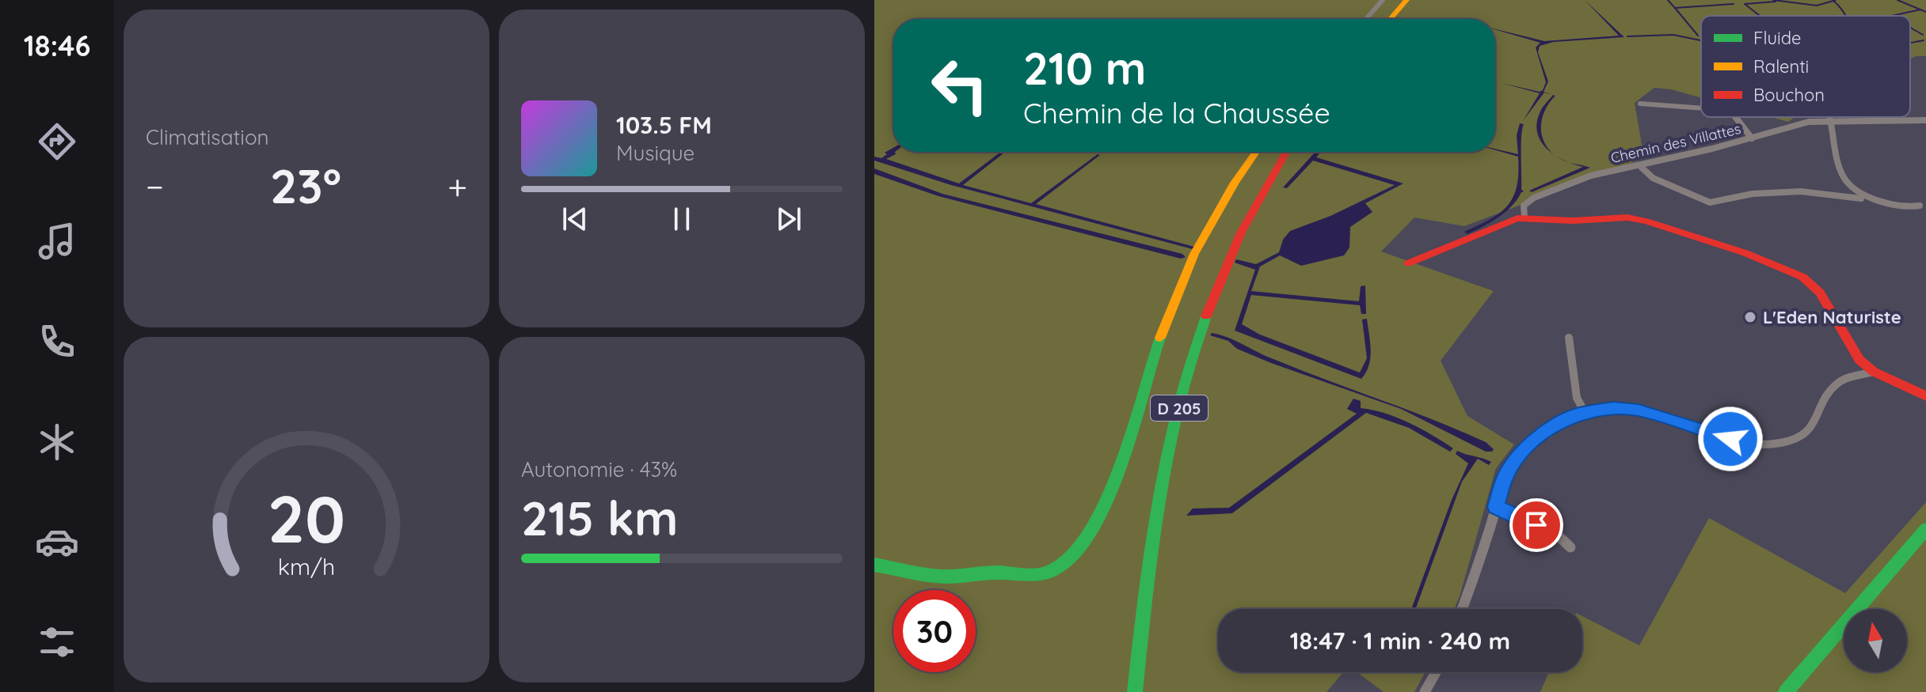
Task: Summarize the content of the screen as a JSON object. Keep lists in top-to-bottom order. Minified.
{"streets":{"street":["Chemin des Villattes","D 205"]},"places":["L'Eden Naturiste"],"legend":["Fluide","Ralenti","Bouchon"],"north":"top","page":{"tabs":"18:46","tile":["Climatisation",["Autonomie · 43%","215 km"]],"turn":["210 m","Chemin de la Chaussée"],"song":["103.5 FM","Musique"],"heat":["−","23°","+"],"limit":"30","trip":"18:47 · 1 min · 240 m","gauge":["20","km/h"]}}
